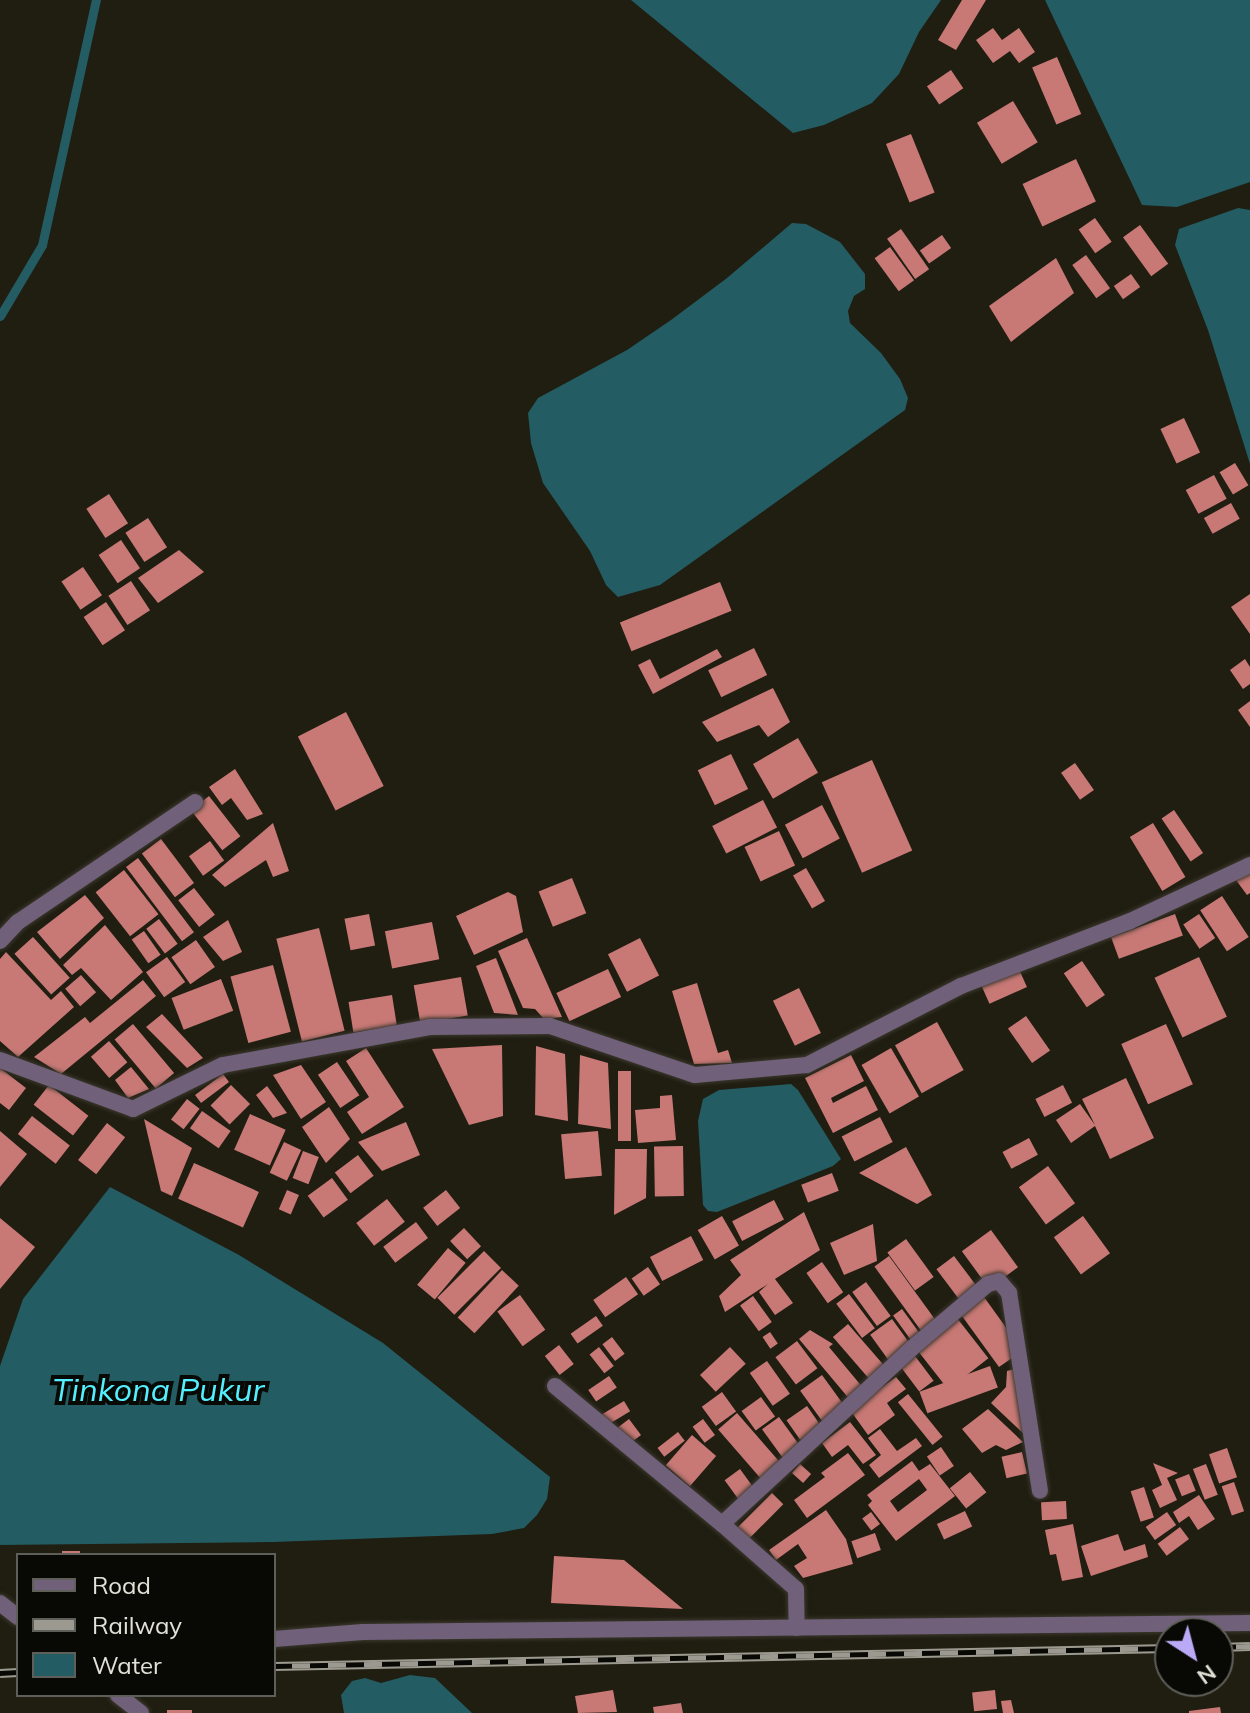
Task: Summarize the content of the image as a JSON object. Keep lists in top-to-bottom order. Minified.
{"water":["Tinkona Pukur"],"legend":["Road","Railway","Water"],"north":"bottom right"}
